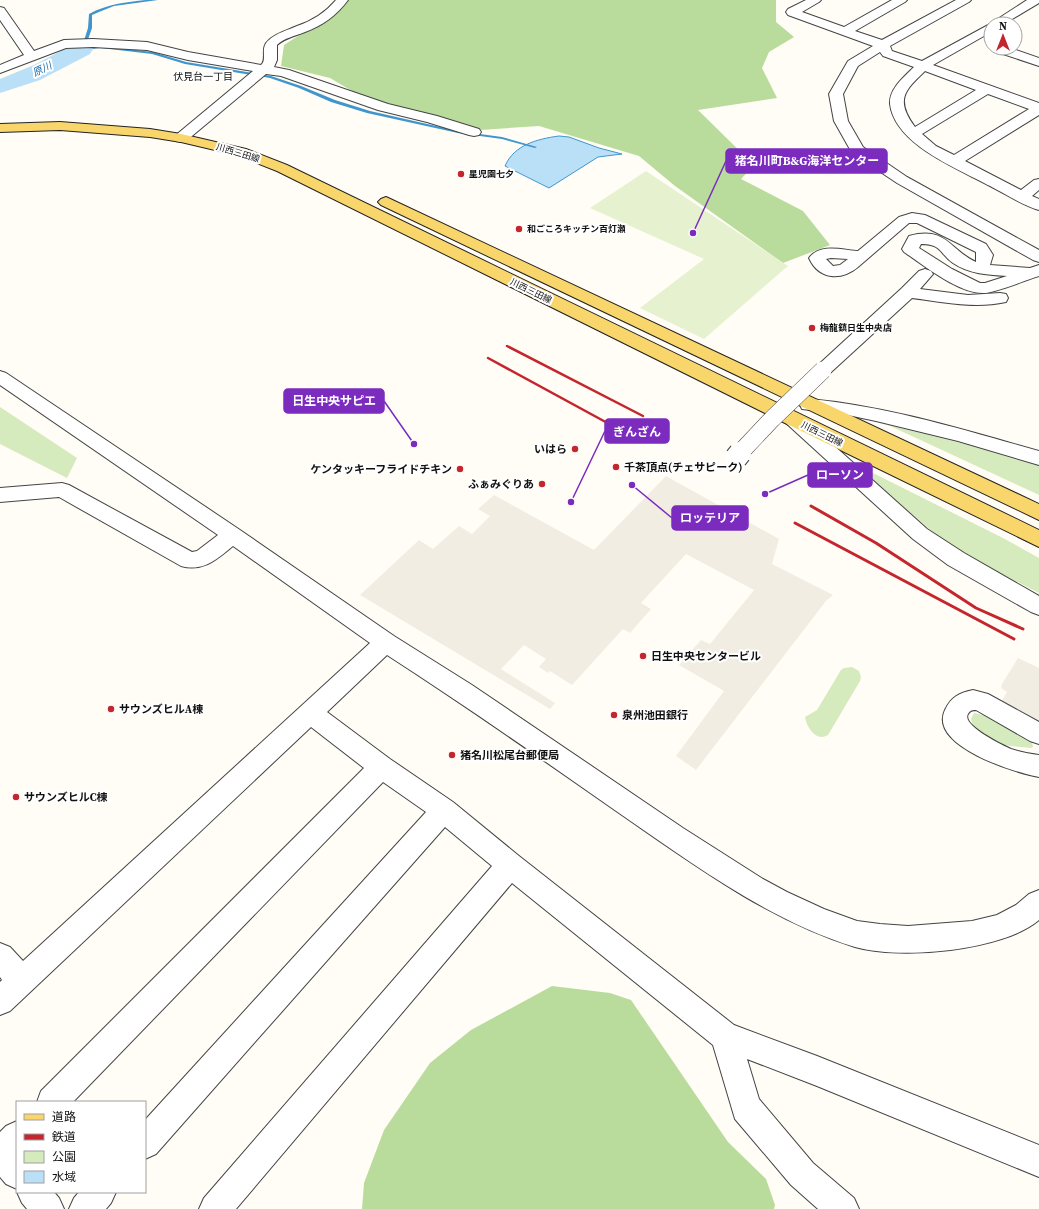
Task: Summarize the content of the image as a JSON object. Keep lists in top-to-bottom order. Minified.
{"streets":{"main road":["川西三田線"]},"districts":["伏見台一丁目"],"water":["原川"],"places":["星児園七夕","和ごころキッチン百灯瀬","猪名川町B&G海洋センター","梅龍鎮日生中央店","日生中央サピエ","いはら","千茶頂点(チェサピーク)","ケンタッキーフライドチキン","ふぁみぐりあ","ロッテリア","ローソン","ぎんざん","日生中央センタービル","サウンズヒルA棟","泉州池田銀行","猪名川松尾台郵便局","サウンズヒルC棟"],"legend":["道路","鉄道","公園","水域"],"north":"top"}
